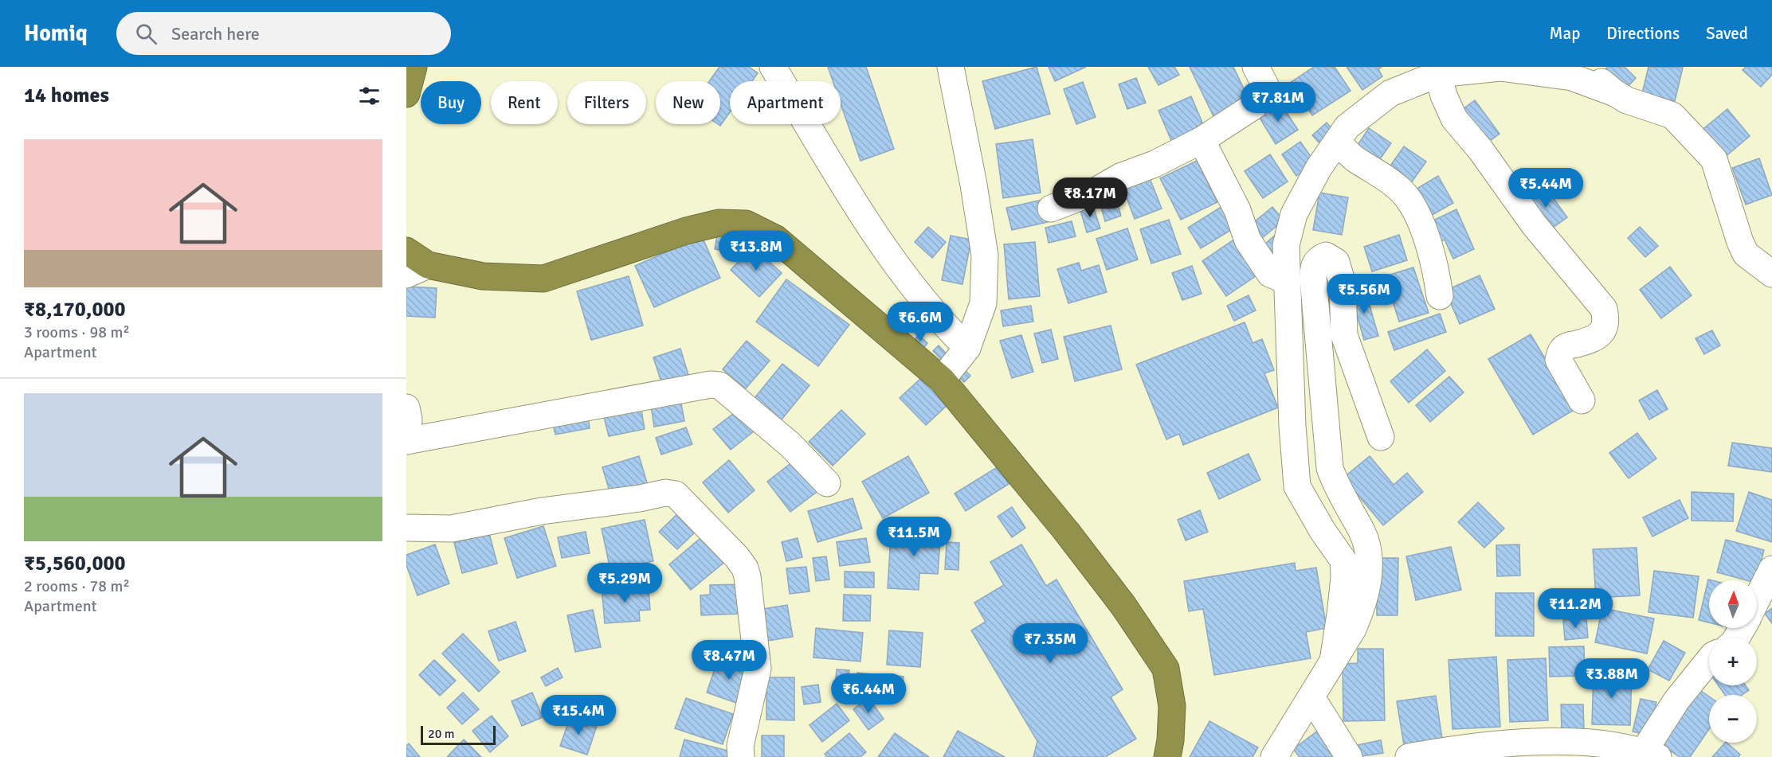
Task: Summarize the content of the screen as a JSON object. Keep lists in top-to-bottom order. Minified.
{"scale_bar":"20 m","north":"top","page":{"header":"Homiq","search":"Search here","nav":["Map","Directions","Saved"],"heading":"14 homes","chip":["Buy","Rent","Filters","New","Apartment"],"price":["₹7.81M","₹5.44M","₹8.17M","₹13.8M","₹5.56M","₹6.6M","₹11.5M","₹5.29M","₹11.2M","₹7.35M","₹8.47M","₹3.88M","₹6.44M","₹15.4M"],"list":[{"name":"₹8,170,000","note":"3 rooms · 98 m² · Apartment"},{"name":"₹5,560,000","note":"2 rooms · 78 m² · Apartment"}],"map_buttons":["+","−"],"scale":"20 m"}}
